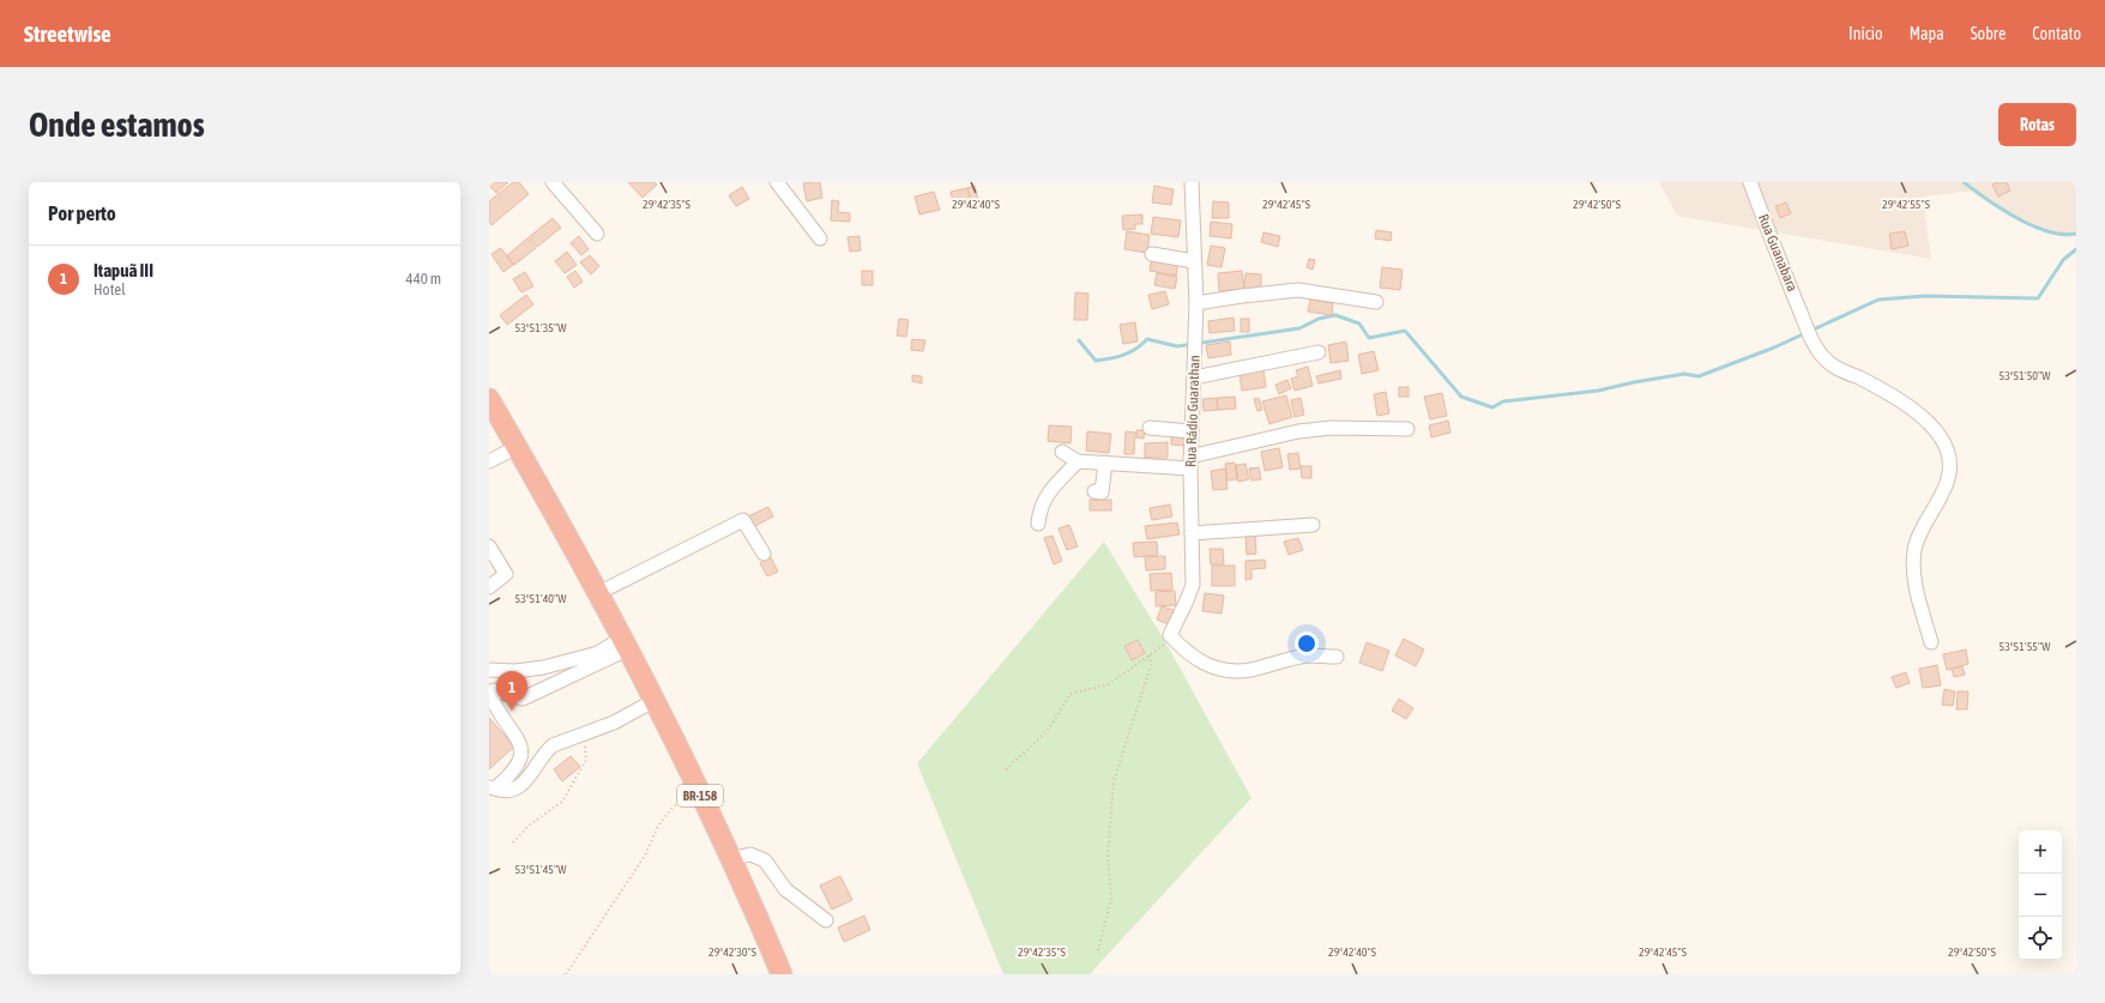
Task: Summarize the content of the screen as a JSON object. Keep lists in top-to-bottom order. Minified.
{"streets":{"highway":["BR-158"],"street":["Rua Guanabara","Rua Rádio Guarathan"]},"page":{"header":"Streetwise","nav":["Início","Mapa","Sobre","Contato"],"buttons":"Rotas","title":"Onde estamos","heading":"Por perto","list":[{"mark":"1","name":"Itapuã III","note":"Hotel","value":"440 m"}],"pins":"1","map_buttons":["+","−"]},"coordinates":["29°42'35\"S","29°42'40\"S","29°42'45\"S","29°42'50\"S","29°42'55\"S","53°51'35\"W","53°51'50\"W","53°51'40\"W","53°51'55\"W","53°51'45\"W","29°42'30\"S"]}
